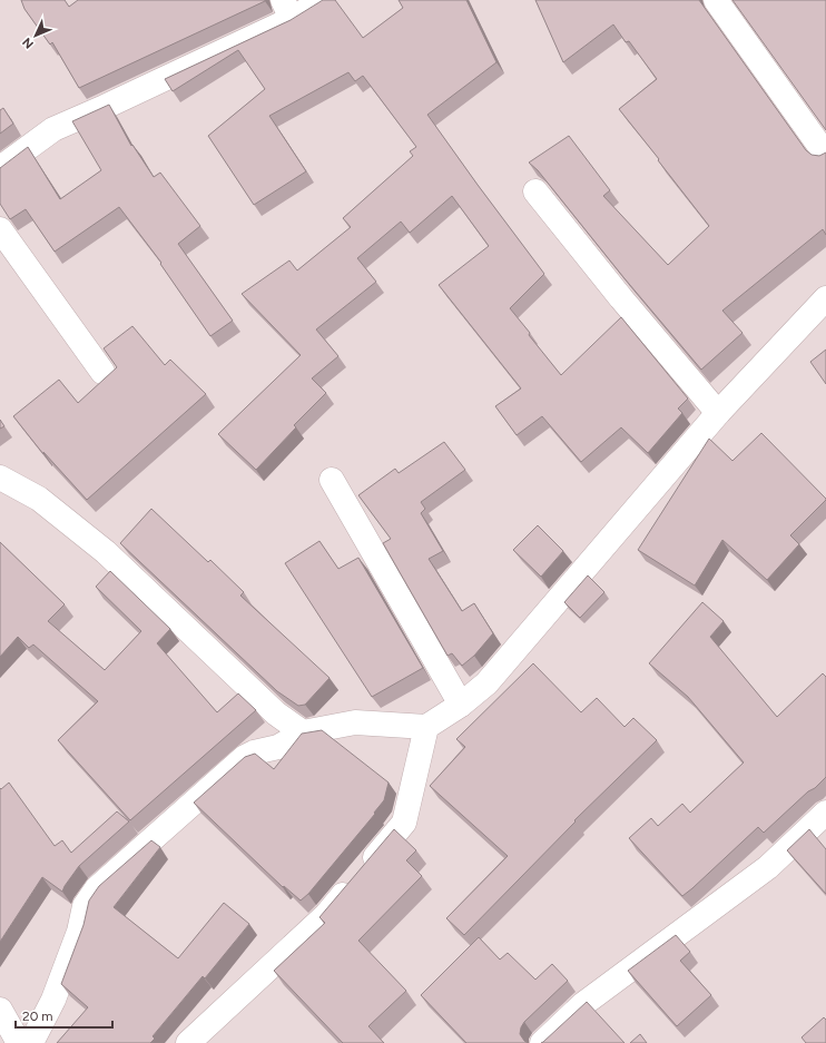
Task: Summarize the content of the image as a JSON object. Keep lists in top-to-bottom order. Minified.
{"scale_bar":"20 m","north":"bottom left"}
